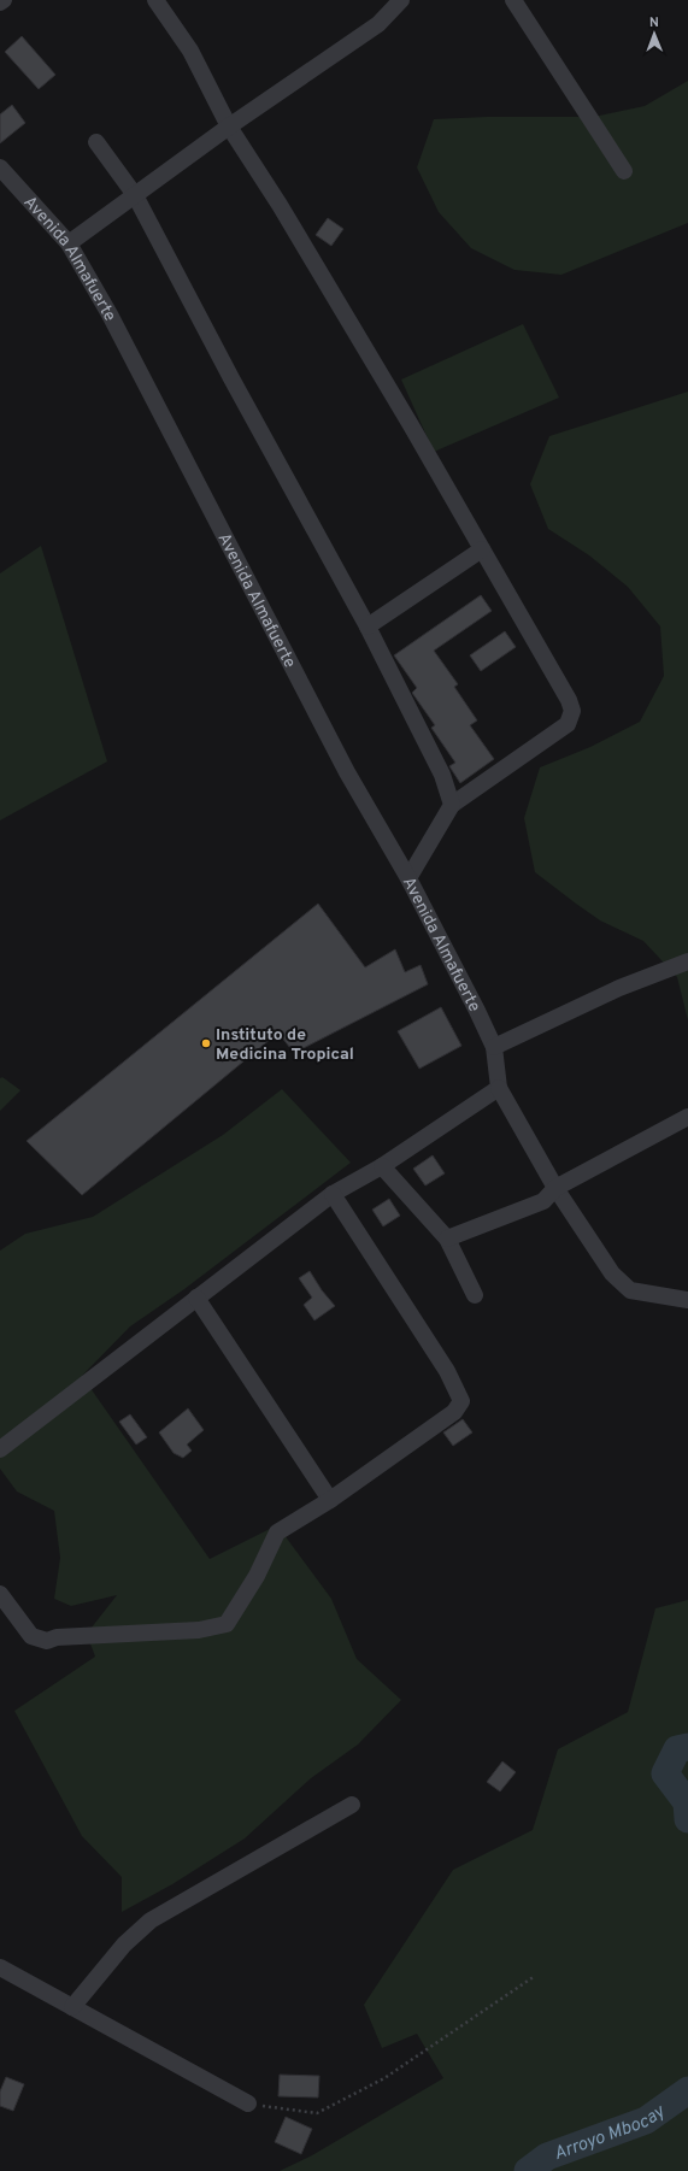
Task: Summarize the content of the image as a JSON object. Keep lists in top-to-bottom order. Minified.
{"streets":{"street":["Avenida Almafuerte"]},"water":["Arroyo Mbocay"],"places":["Instituto de Medicina Tropical"],"north":"top"}
